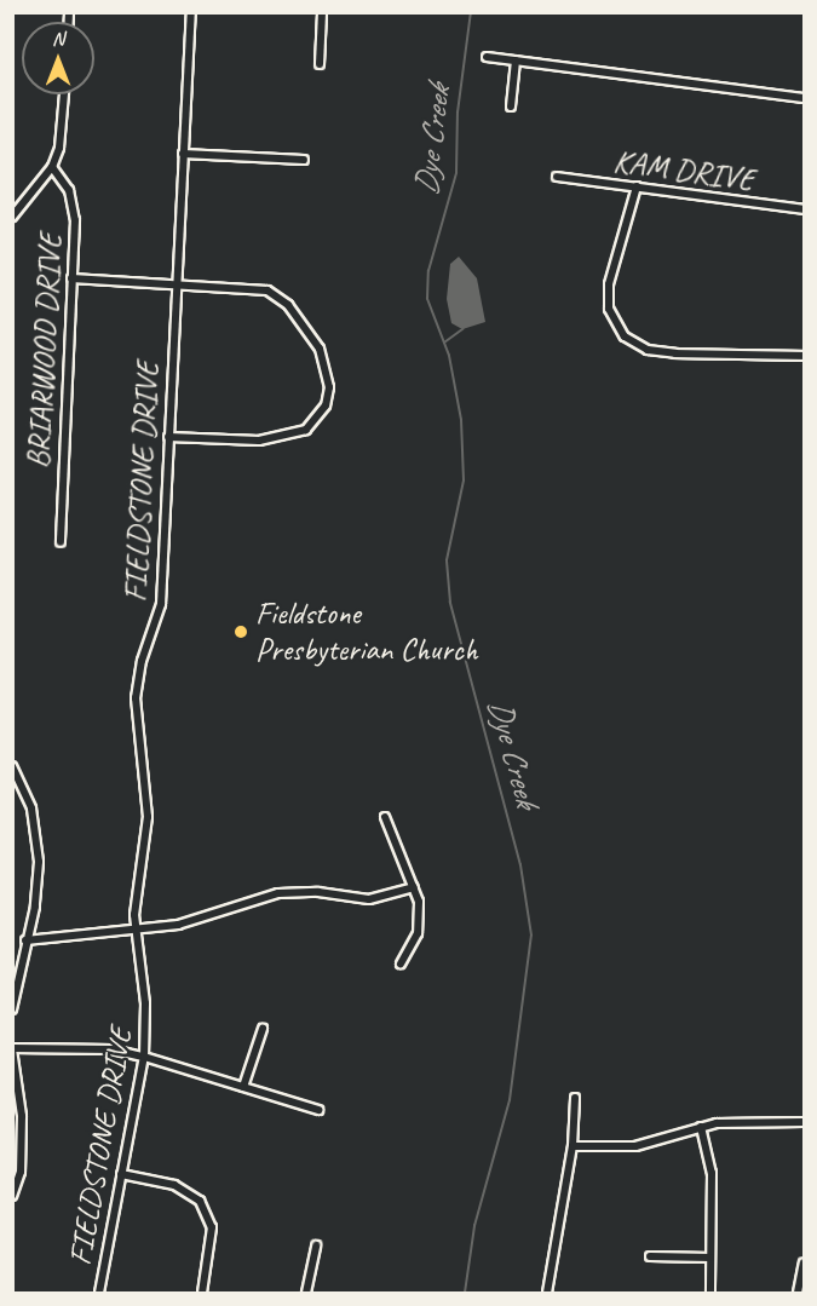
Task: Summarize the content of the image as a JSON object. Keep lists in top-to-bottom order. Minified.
{"streets":{"street":["KAM DRIVE","BRIARWOOD DRIVE","FIELDSTONE DRIVE"]},"water":["Dye Creek"],"places":["Fieldstone Presbyterian Church"],"north":"top"}
